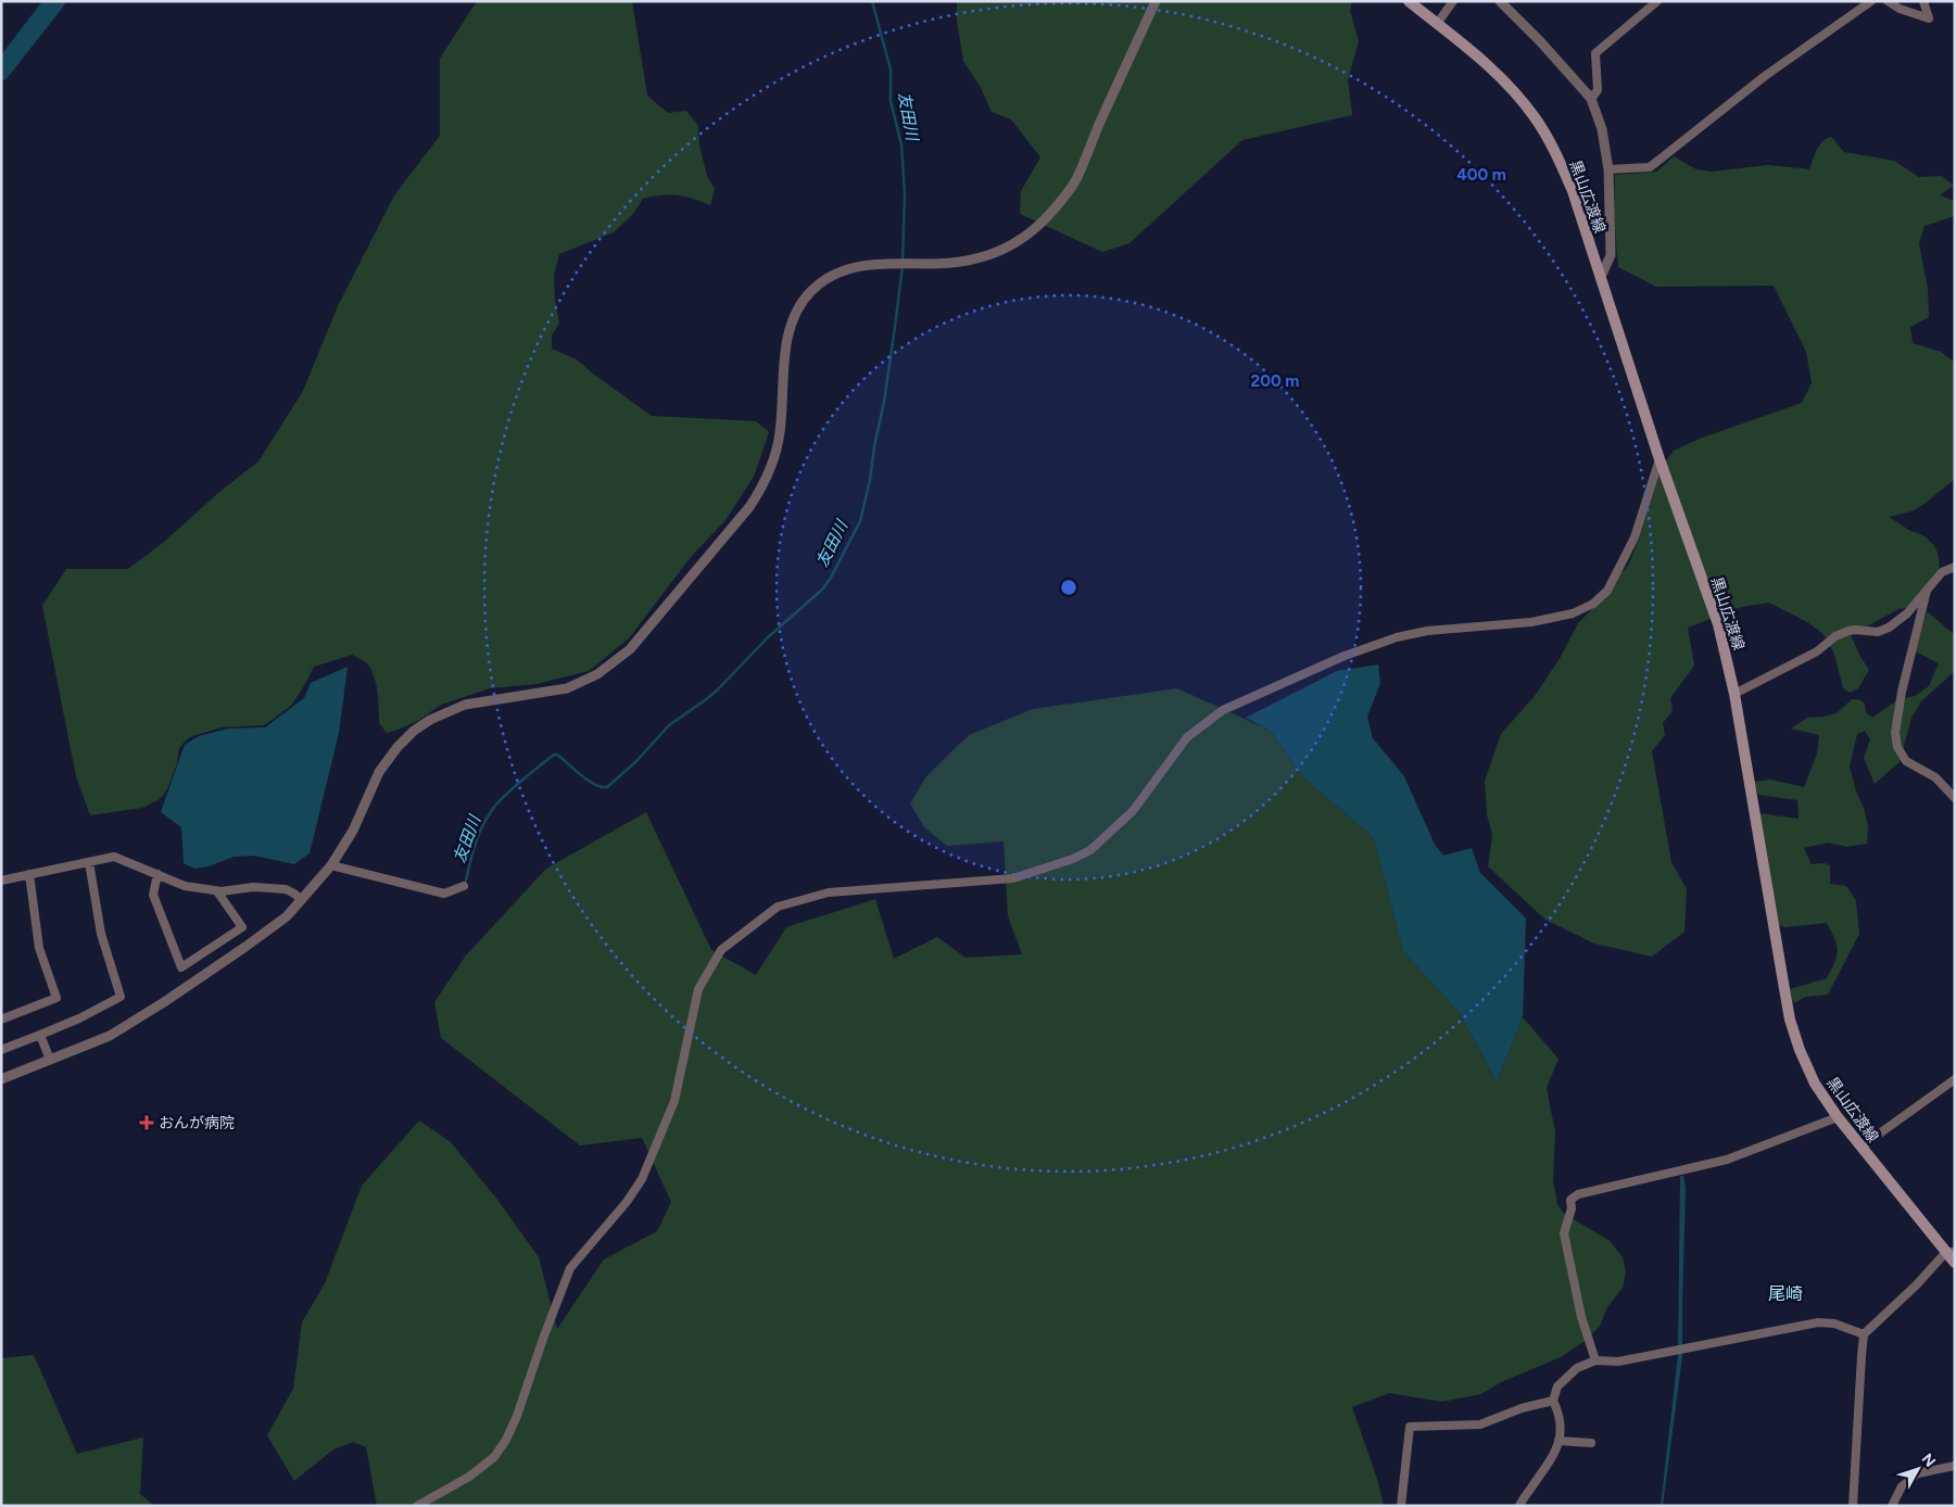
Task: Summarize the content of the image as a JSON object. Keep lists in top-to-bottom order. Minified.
{"streets":{"main road":["黒山広渡線"]},"districts":["尾崎"],"water":["友田川"],"places":{"health":["おんが病院"]},"north":"top right","rings":["400 m","200 m"]}
